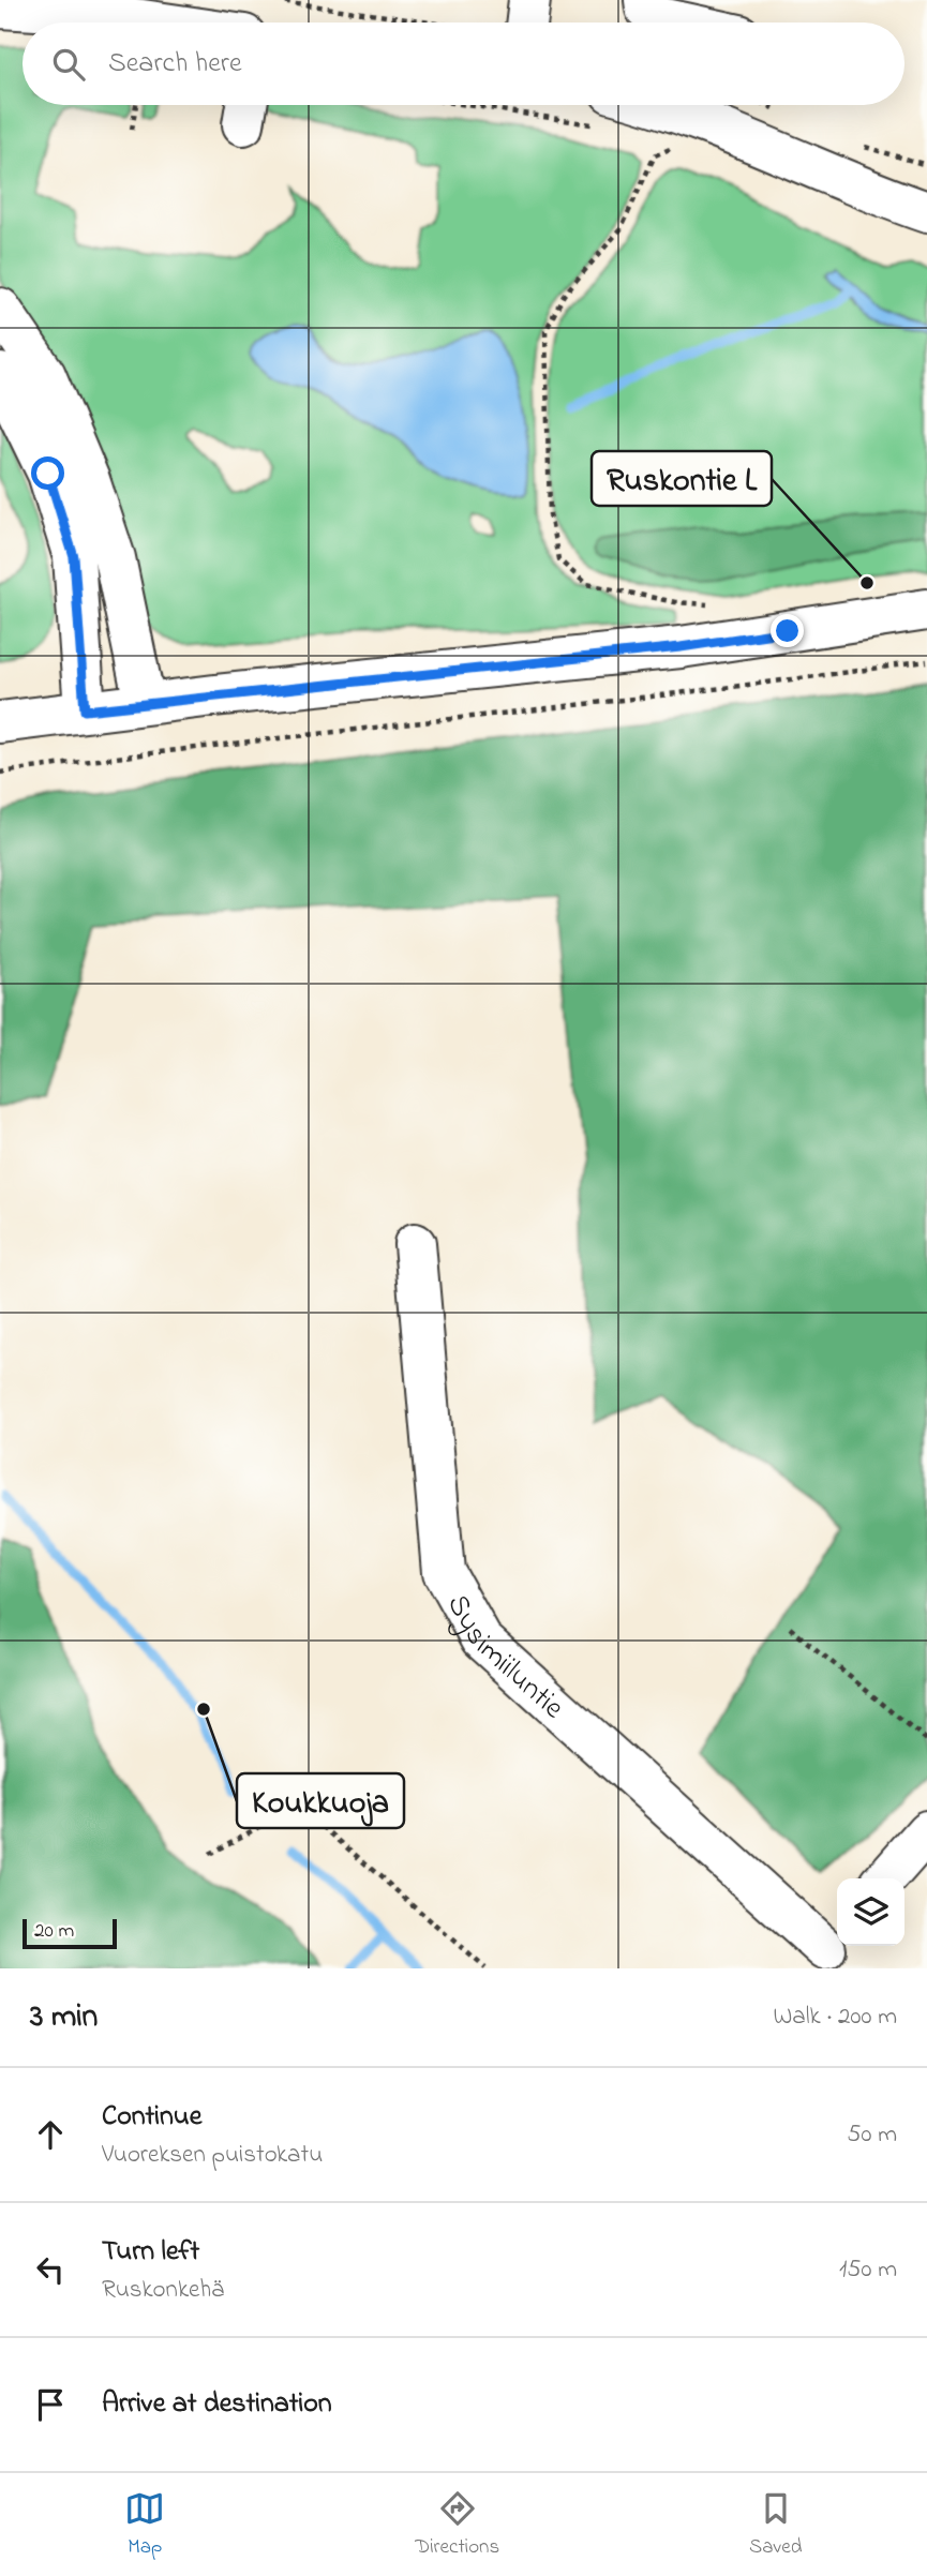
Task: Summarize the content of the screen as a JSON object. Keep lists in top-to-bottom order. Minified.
{"streets":{"main road":["Sysimiiluntie"]},"places":["Ruskontie L","Koukkuoja"],"scale_bar":"20 m","page":{"search":"Search here","scale":"20 m","heading":["3 min","Walk · 200 m"],"list":[["Continue","Vuoreksen puistokatu","50 m"],["Turn left","Ruskonkehä","150 m"],"Arrive at destination"],"nav":["Map","Directions","Saved"]}}
